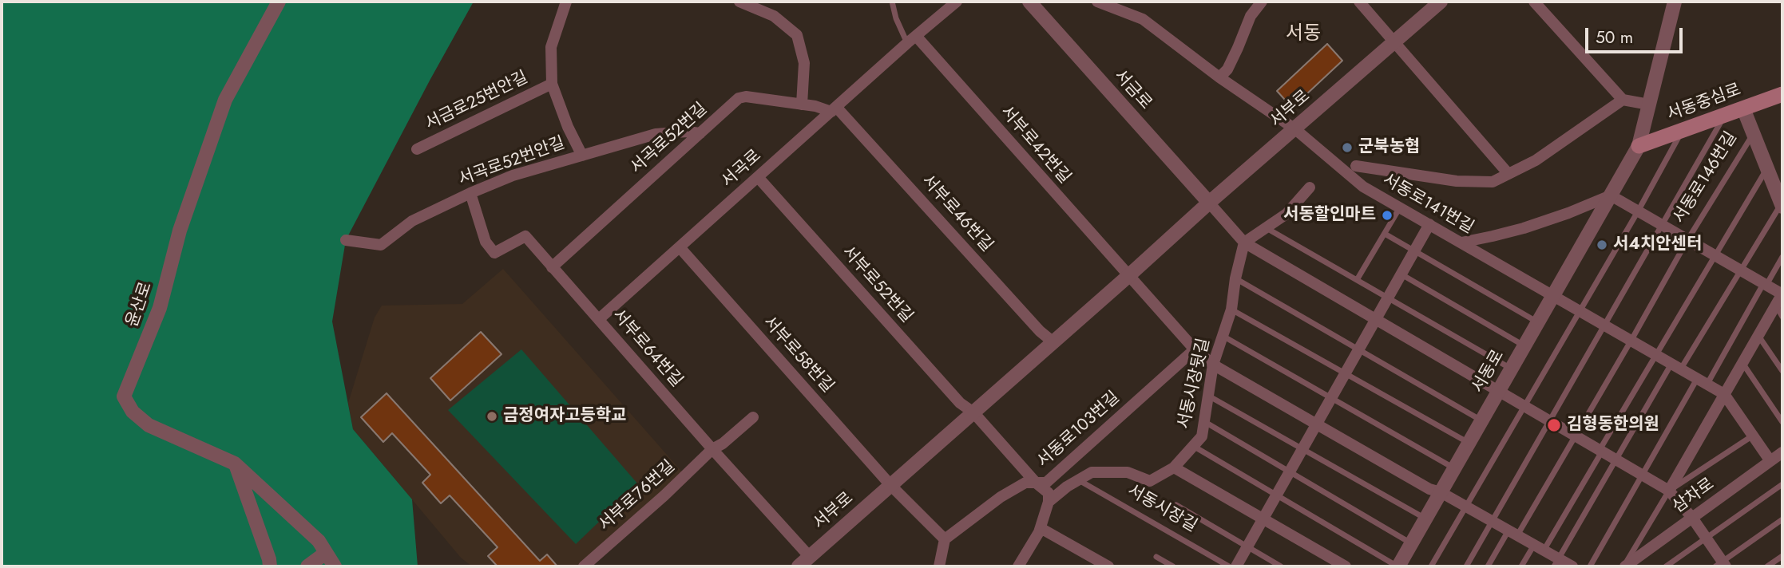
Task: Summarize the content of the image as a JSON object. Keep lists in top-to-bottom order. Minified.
{"streets":{"main road":["서동중심로"],"street":["서금로","서금로25번안길","서부로","서곡로52번길","서부로42번길","서곡로52번안길","서곡로","서동로146번길","서동로141번길","서부로46번길","서부로52번길","윤산로","서부로64번길","서부로58번길","서동로","서동시장뒷길","서동로103번길","서부로76번길","삼차로"],"lane":["서동시장길"]},"crossings":[["서금로","서부로"],["서금로25번안길","서곡로52번안길"],["서동중심로","서동로146번길"],["서동중심로","서동로"],["서부로","서부로42번길"],["서부로","서동로141번길"],["서부로","서부로46번길"],["서부로","서부로52번길"],["서부로","서부로64번길"],["서부로","서부로58번길"],["서곡로52번길","서곡로52번안길"],["서곡로52번길","서곡로"],["서곡로52번길","서부로46번길"],["서곡로52번길","서부로64번길"],["서부로42번길","서곡로"],["서곡로52번안길","서부로64번길"],["서곡로","서부로46번길"],["서곡로","서부로52번길"],["서곡로","서부로64번길"],["서곡로","서부로58번길"],["서동로146번길","서동로"],["서동로141번길","서동로"],["서부로64번길","서부로76번길"],["서동시장뒷길","서동시장길"]],"districts":["서동"],"places":["군북농협","서동할인마트","서4치안센터","금정여자고등학교","김형동한의원"],"scale_bar":"50 m"}
